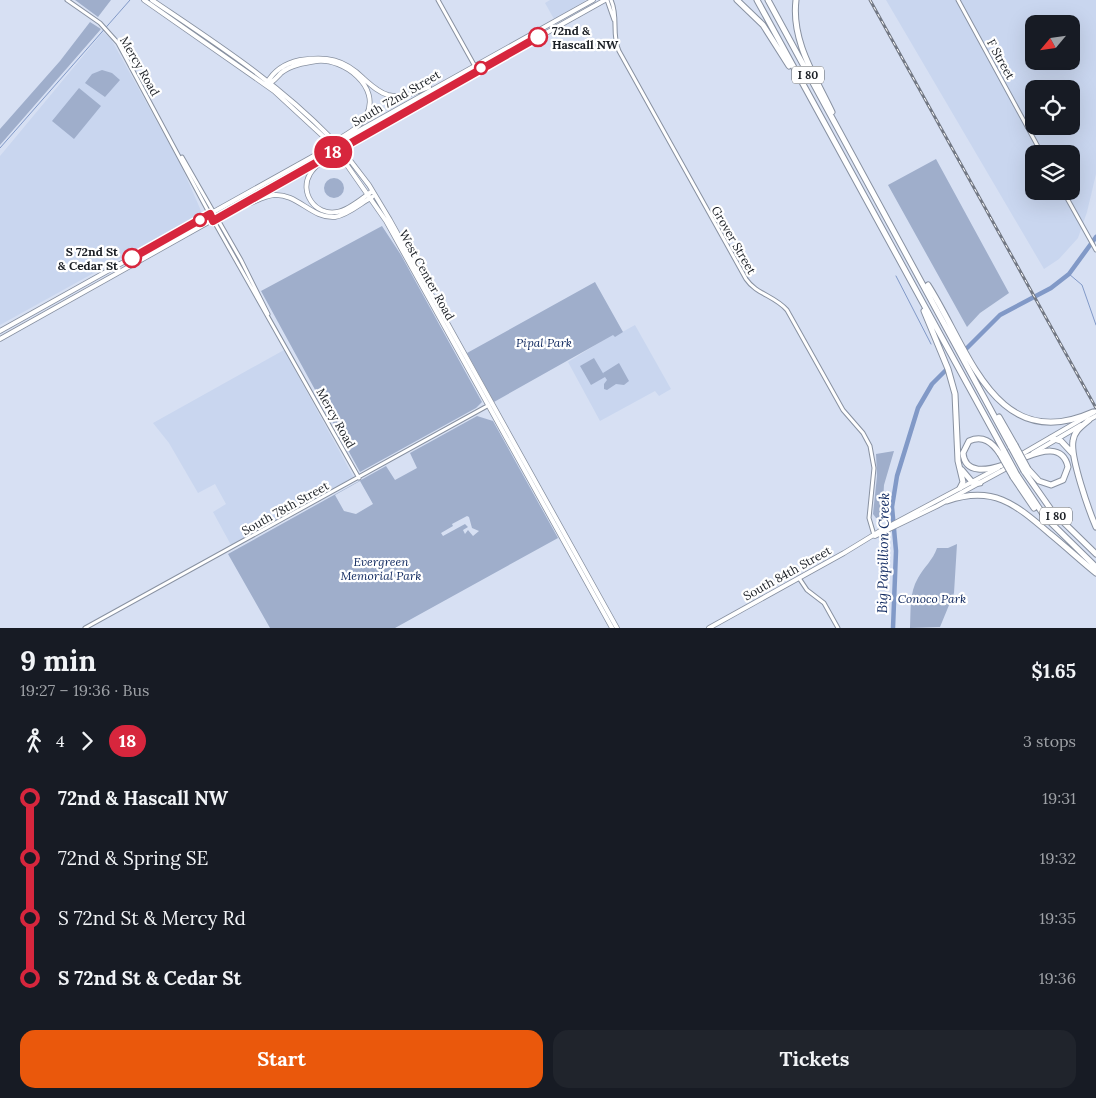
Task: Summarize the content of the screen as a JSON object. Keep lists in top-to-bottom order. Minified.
{"streets":{"highway":["I 80"],"main road":["F Street","Mercy Road","South 72nd Street","Grover Street","West Center Road","South 78th Street","South 84th Street"]},"crossings":[["Mercy Road","South 72nd Street"],["Mercy Road","South 78th Street"],["South 72nd Street","Grover Street"],["Grover Street","South 84th Street"],["West Center Road","South 78th Street"]],"water":["Big Papillion Creek"],"parks":["Pipal Park","Evergreen Memorial Park","Conoco Park"],"places":["72nd & Hascall NW","S 72nd St & Cedar St"],"lines":["bus line 18"],"north":"bottom left","page":{"on_map":"18","heading":["9 min","19:27 – 19:36 · Bus","$1.65"],"legs":["4","18","3 stops"],"list":[{"name":"72nd & Hascall NW","value":"19:31"},{"name":"72nd & Spring SE","value":"19:32"},{"name":"S 72nd St & Mercy Rd","value":"19:35"},{"name":"S 72nd St & Cedar St","value":"19:36"}],"buttons":["Start","Tickets"]}}
